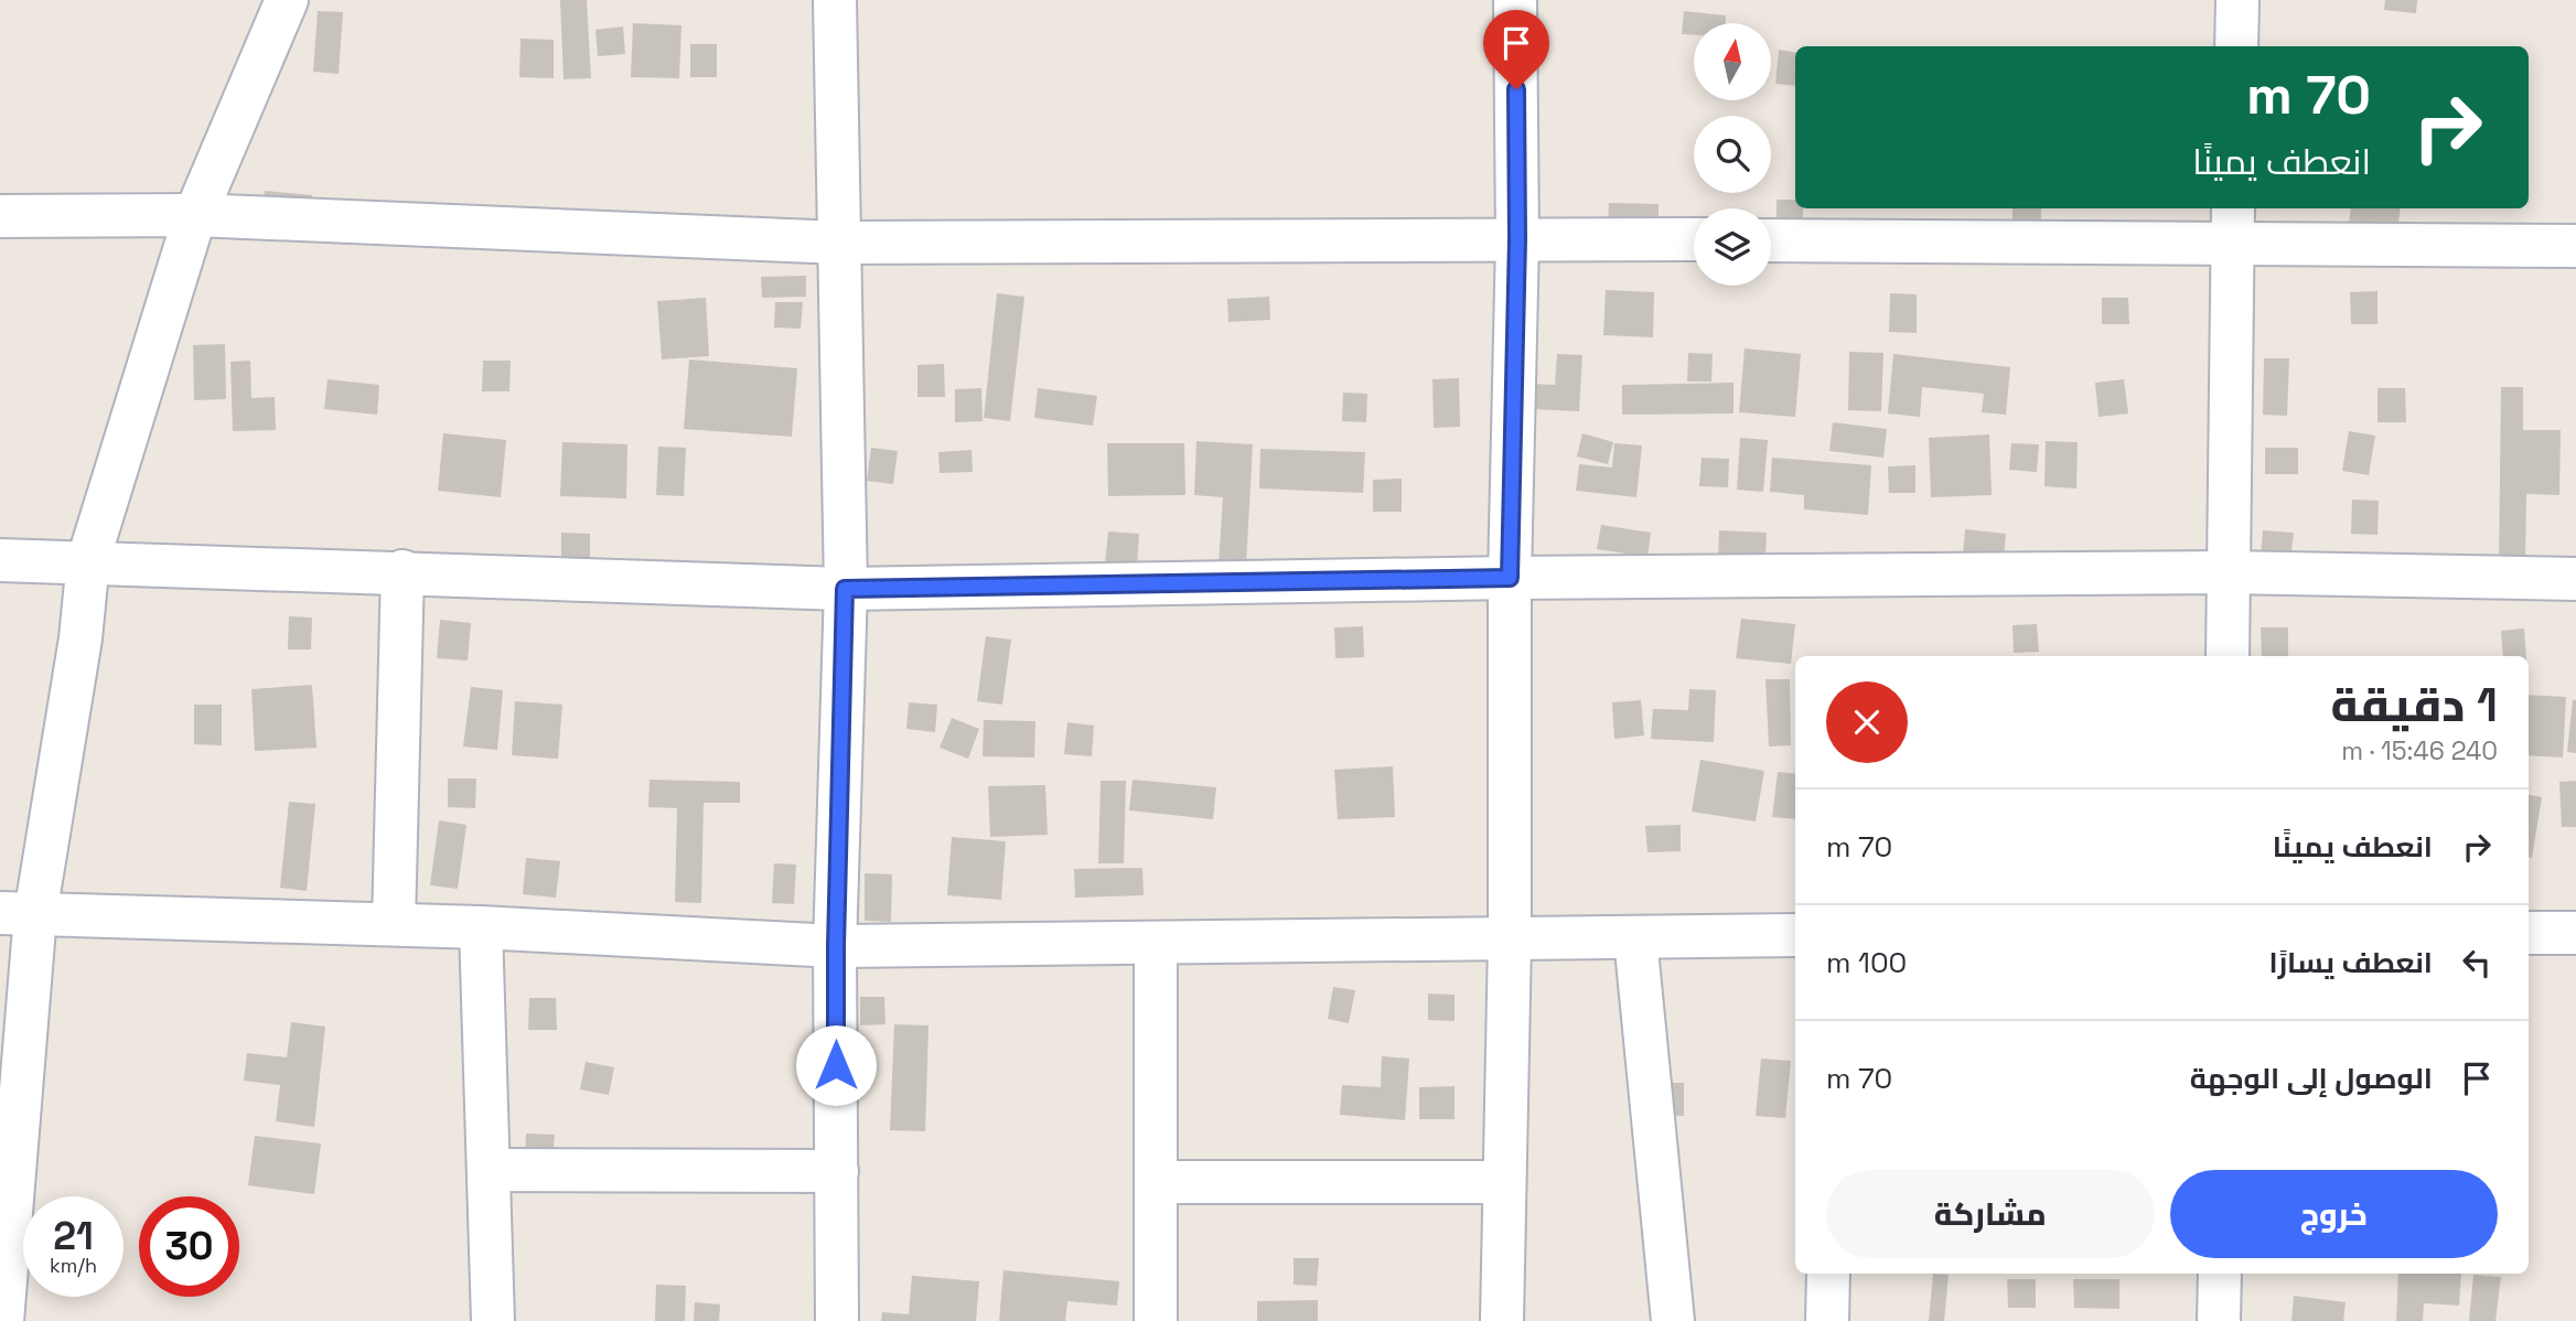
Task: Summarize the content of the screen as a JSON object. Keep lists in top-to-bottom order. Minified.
{"north":"top","page":{"turn":["70 m","انعطف يمينًا"],"heading":["1 دقيقة","240 m · 15:46"],"list":[{"name":"انعطف يمينًا","value":"70 m"},{"name":"انعطف يسارًا","value":"100 m"},{"name":"الوصول إلى الوجهة","value":"70 m"}],"buttons":["خروج","مشاركة"],"speed":"21 km/h","limit":"30"}}
